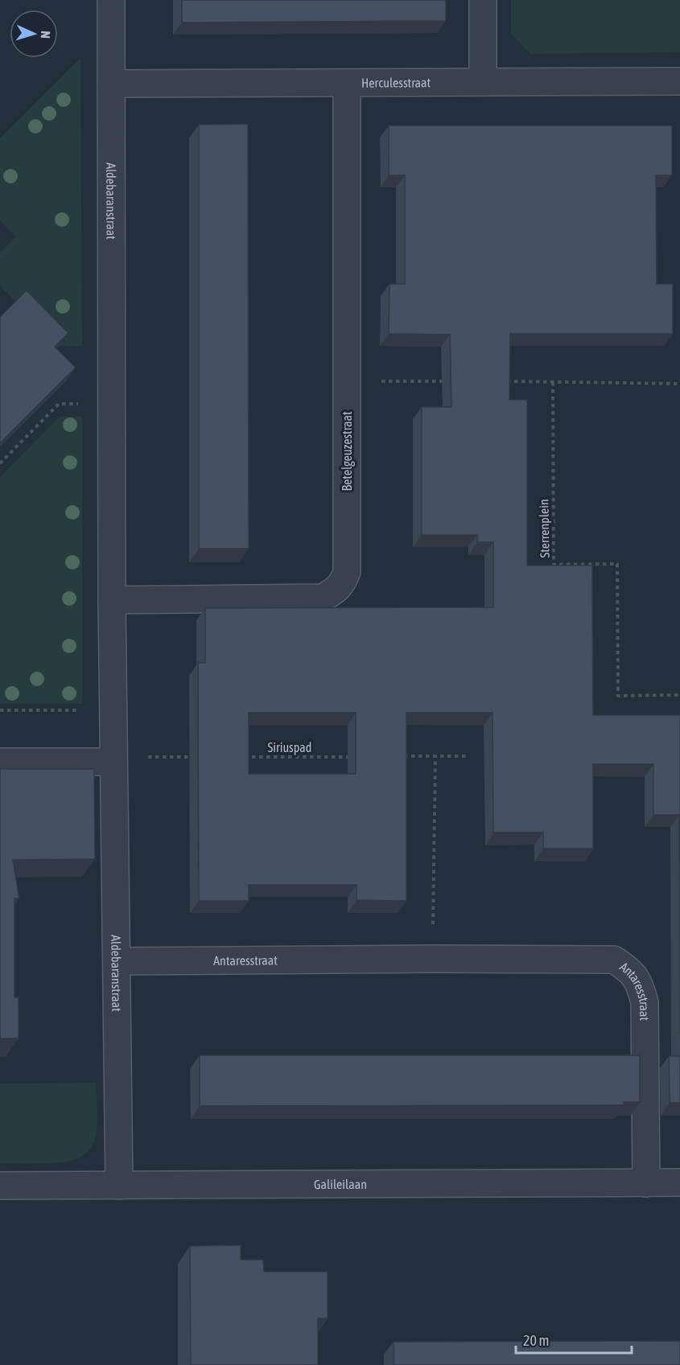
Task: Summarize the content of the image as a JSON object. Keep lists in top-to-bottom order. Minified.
{"streets":{"street":["Herculesstraat","Aldebaranstraat","Betelgeuzestraat","Antaresstraat","Galileilaan"],"path":["Sterrenplein","Siriuspad"]},"crossings":[["Herculesstraat","Aldebaranstraat"],["Herculesstraat","Betelgeuzestraat"],["Aldebaranstraat","Betelgeuzestraat"],["Aldebaranstraat","Antaresstraat"],["Aldebaranstraat","Galileilaan"],["Antaresstraat","Galileilaan"]],"scale_bar":"20 m","north":"right"}
